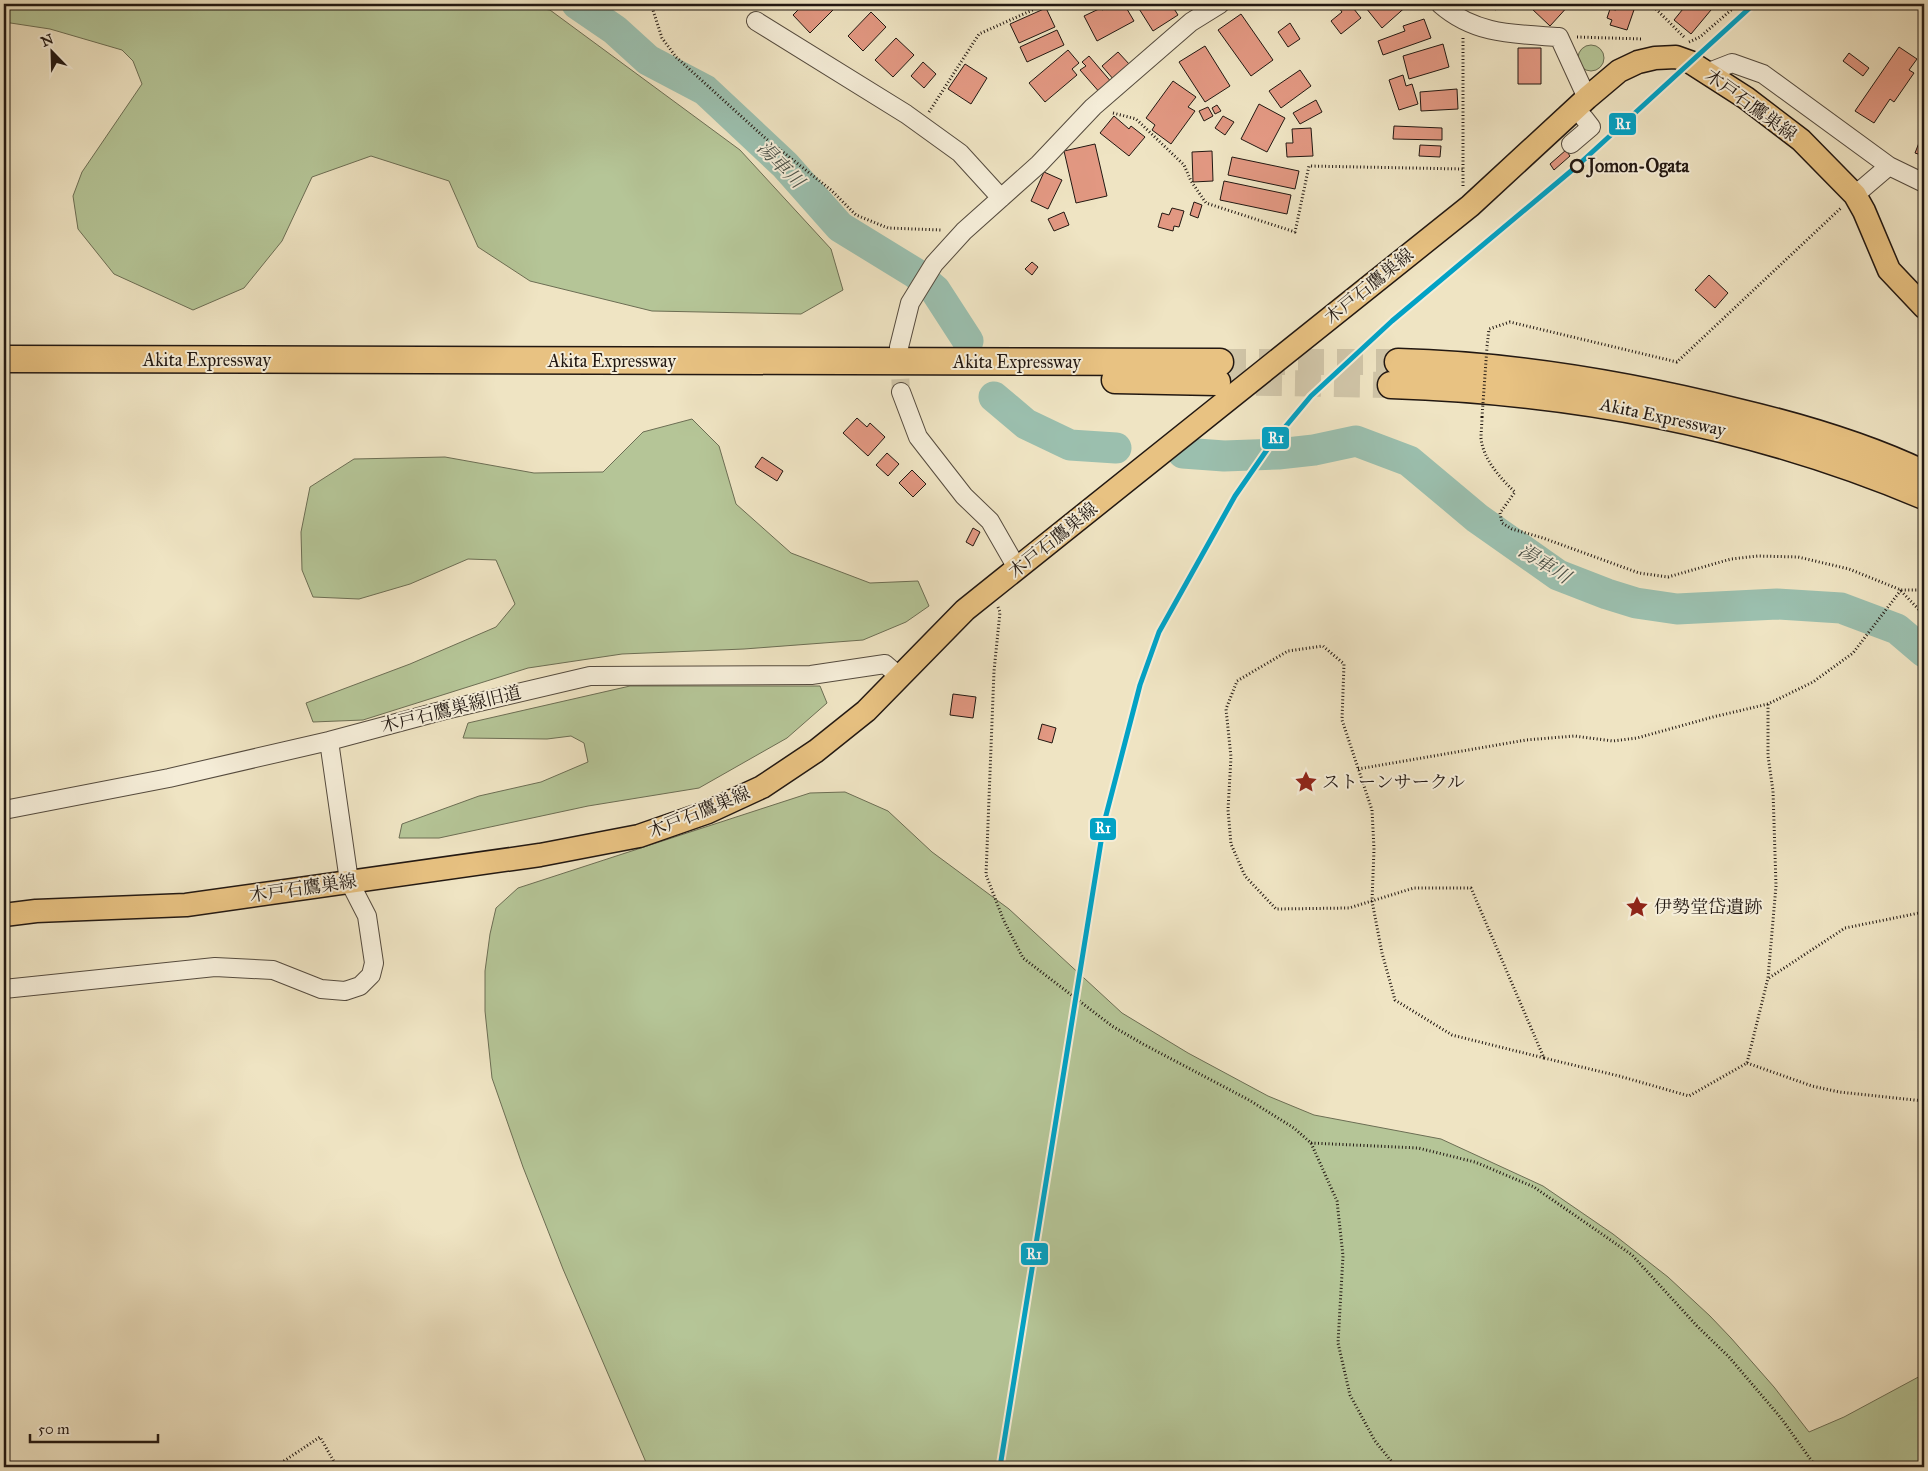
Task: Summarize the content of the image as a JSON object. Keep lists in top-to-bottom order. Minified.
{"streets":{"highway":["Akita Expressway"],"main road":["木戸石鷹巣線"],"street":["木戸石鷹巣線旧道"]},"crossings":[["木戸石鷹巣線","木戸石鷹巣線旧道"]],"water":["湯車川"],"places":{"other":["Jomon-Ogata"],"place":["ストーンサークル","伊勢堂岱遺跡"]},"lines":["transit line R1"],"scale_bar":"50 m","north":"top left"}
